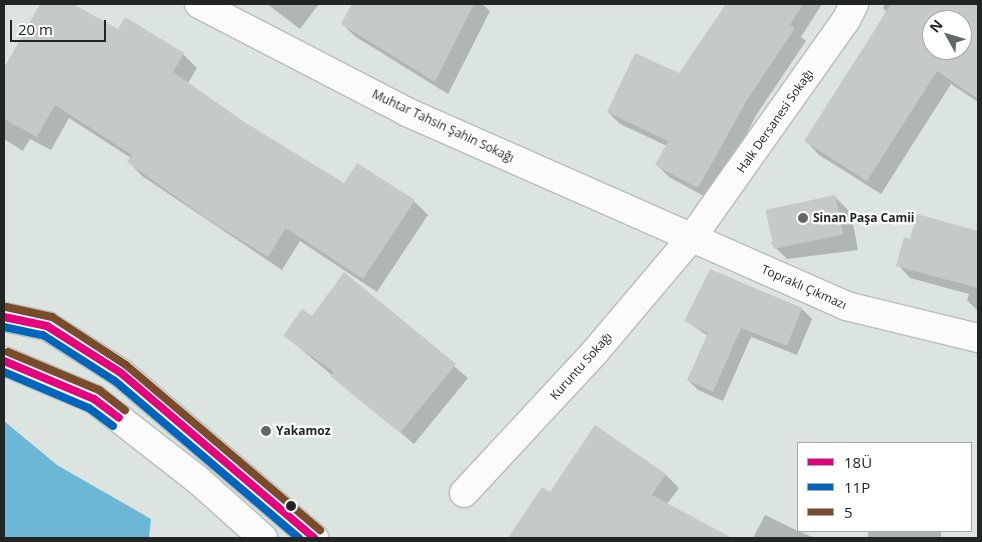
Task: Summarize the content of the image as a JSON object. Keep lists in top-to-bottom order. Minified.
{"streets":{"street":["Halk Dersanesi Sokağı","Muhtar Tahsin Şahin Sokağı","Topraklı Çıkmazı","Kuruntu Sokağı"]},"crossings":[["Halk Dersanesi Sokağı","Muhtar Tahsin Şahin Sokağı"],["Halk Dersanesi Sokağı","Topraklı Çıkmazı"],["Halk Dersanesi Sokağı","Kuruntu Sokağı"],["Muhtar Tahsin Şahin Sokağı","Topraklı Çıkmazı"],["Muhtar Tahsin Şahin Sokağı","Kuruntu Sokağı"],["Topraklı Çıkmazı","Kuruntu Sokağı"]],"places":["Sinan Paşa Camii","Yakamoz"],"lines":["transit line 5","transit line 18Ü","transit line 11P"],"legend":["18Ü","11P","5"],"scale_bar":"20 m","north":"top left"}
